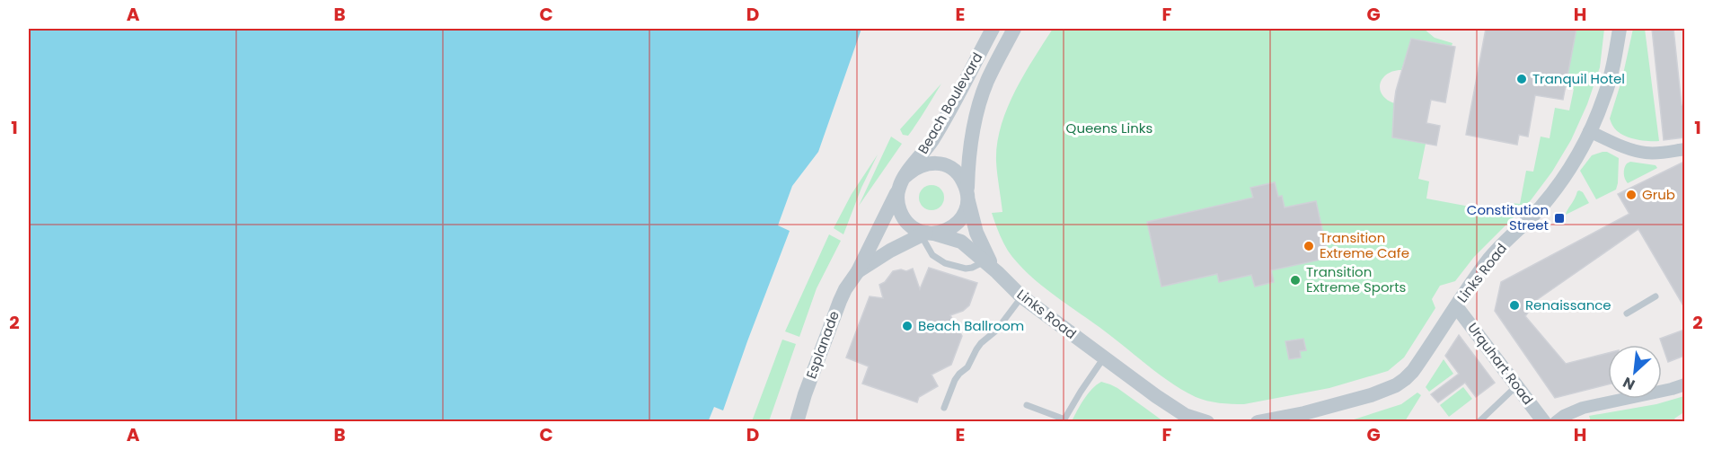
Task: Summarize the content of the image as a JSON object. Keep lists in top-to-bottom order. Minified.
{"streets":{"street":["Beach Boulevard","Links Road","Esplanade","Urquhart Road"]},"crossings":[["Beach Boulevard","Links Road"],["Beach Boulevard","Esplanade"],["Links Road","Esplanade"],["Links Road","Urquhart Road"]],"parks":["Queens Links"],"places":{"other":["Tranquil Hotel","Grub","Transition Extreme Cafe","Transition Extreme Sports","Renaissance","Beach Ballroom"],"transit":["Constitution Street"]},"north":"bottom left","grid":{"columns":["A","B","C","D","E","F","G","H"],"rows":["1","2"]}}
